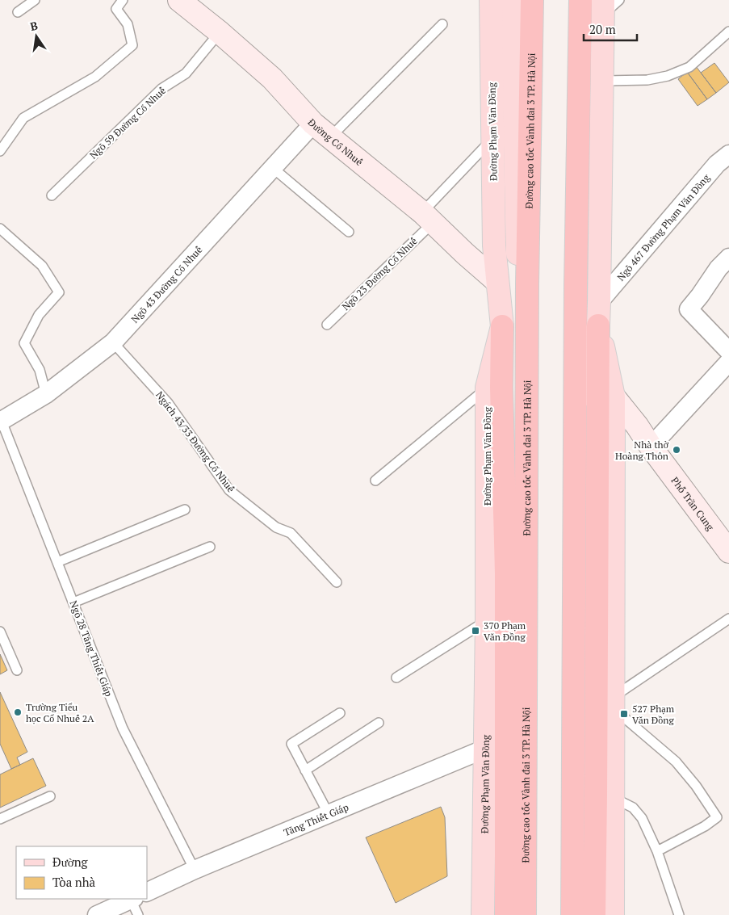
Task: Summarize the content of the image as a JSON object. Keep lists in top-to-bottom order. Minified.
{"streets":{"highway":["Đường cao tốc Vành đai 3 TP. Hà Nội"],"main road":["Đường Phạm Văn Đồng","Đường Cổ Nhuế","Phố Trần Cung"],"street":["Ngõ 467 Đường Phạm Văn Đồng","Ngõ 43 Đường Cổ Nhuế","Tăng Thiết Giáp"],"lane":["Ngõ 59 Đường Cổ Nhuế","Ngõ 23 Đường Cổ Nhuế","Ngách 43/33 Đường Cổ Nhuế","Ngõ 28 Tăng Thiết Giáp"]},"crossings":[["Ngõ 59 Đường Cổ Nhuế","Đường Cổ Nhuế"],["Đường Phạm Văn Đồng","Đường Cổ Nhuế"],["Đường Phạm Văn Đồng","Ngõ 23 Đường Cổ Nhuế"],["Đường Phạm Văn Đồng","Tăng Thiết Giáp"],["Đường Cổ Nhuế","Ngõ 23 Đường Cổ Nhuế"],["Đường Cổ Nhuế","Ngõ 43 Đường Cổ Nhuế"],["Ngõ 43 Đường Cổ Nhuế","Ngách 43/33 Đường Cổ Nhuế"],["Ngõ 43 Đường Cổ Nhuế","Ngõ 28 Tăng Thiết Giáp"],["Ngõ 28 Tăng Thiết Giáp","Tăng Thiết Giáp"]],"places":{"other":["Nhà thờ Hoàng Thôn","Trường Tiểu học Cổ Nhuế 2A"],"transit":["370 Phạm Văn Đồng","527 Phạm Văn Đồng"]},"legend":["Đường","Tòa nhà"],"scale_bar":"20 m","north":"top"}
